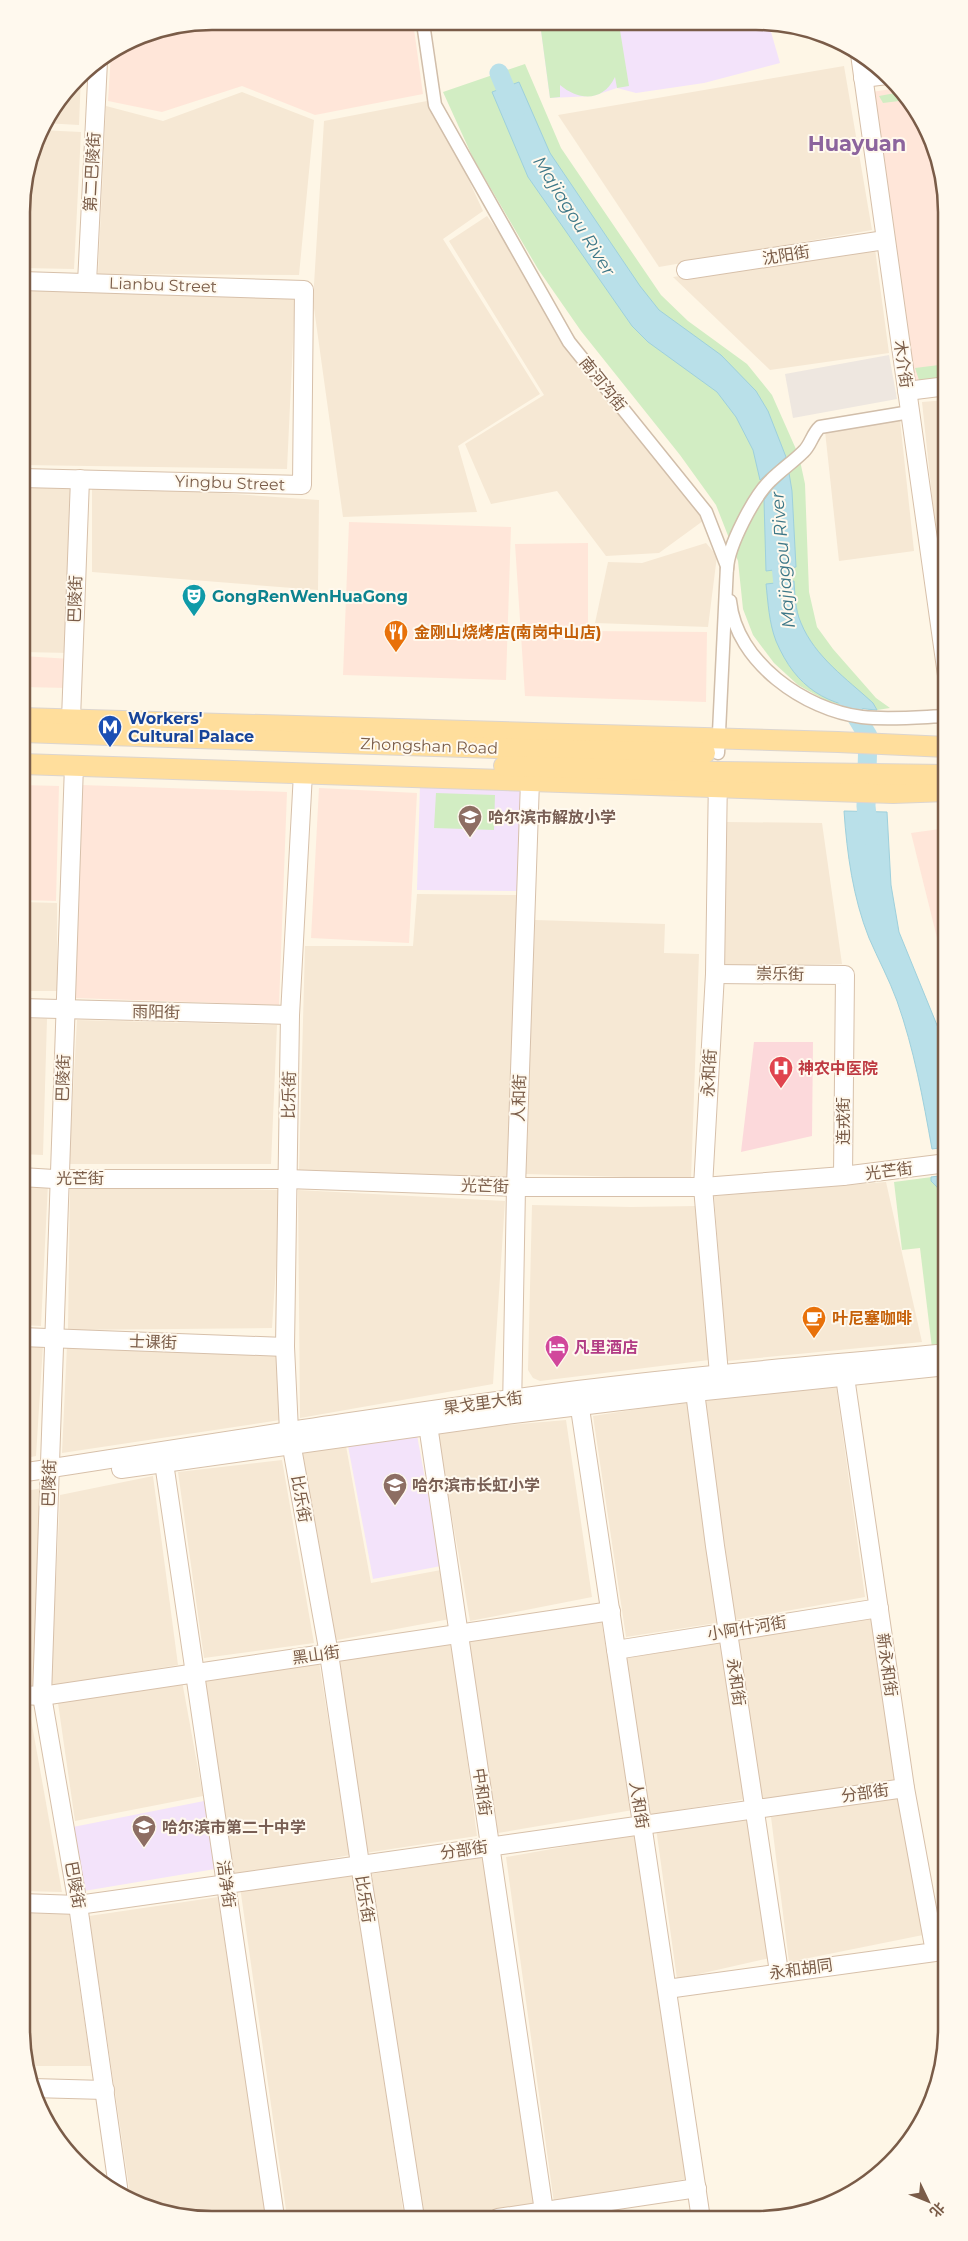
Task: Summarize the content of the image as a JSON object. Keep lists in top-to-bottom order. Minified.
{"streets":{"main road":["Zhongshan Road"],"street":["第二巴陵街","沈阳街","Lianbu Street","木介街","南河沟街","Yingbu Street","巴陵街","崇乐街","雨阳街","永和街","比乐街","人和街","连戎街","光芒街","士课街","果戈里大街","小阿什河街","黑山街","新永和街","中和街","分部街","洁净街","永和胡同"]},"crossings":[["第二巴陵街","Lianbu Street"],["沈阳街","木介街"],["Lianbu Street","Yingbu Street"],["南河沟街","Zhongshan Road"],["南河沟街","永和街"],["Yingbu Street","巴陵街"],["巴陵街","雨阳街"],["巴陵街","光芒街"],["巴陵街","士课街"],["巴陵街","果戈里大街"],["巴陵街","黑山街"],["巴陵街","分部街"],["Zhongshan Road","永和街"],["崇乐街","永和街"],["崇乐街","连戎街"],["雨阳街","比乐街"],["永和街","光芒街"],["永和街","果戈里大街"],["永和街","小阿什河街"],["永和街","分部街"],["永和街","永和胡同"],["比乐街","光芒街"],["比乐街","士课街"],["比乐街","果戈里大街"],["比乐街","黑山街"],["比乐街","分部街"],["人和街","光芒街"],["人和街","果戈里大街"],["人和街","小阿什河街"],["人和街","黑山街"],["人和街","分部街"],["人和街","永和胡同"],["连戎街","光芒街"],["果戈里大街","新永和街"],["果戈里大街","中和街"],["果戈里大街","洁净街"],["小阿什河街","新永和街"],["黑山街","中和街"],["黑山街","洁净街"],["新永和街","分部街"],["新永和街","永和胡同"],["中和街","分部街"],["分部街","洁净街"]],"districts":["Huayuan"],"water":["Majiagou River"],"places":{"theatre":["GongRenWenHuaGong"],"restaurant":["金刚山烧烤店(南岗中山店)"],"metro station":["Workers' Cultural Palace"],"school or university":["哈尔滨市解放小学","哈尔滨市长虹小学","哈尔滨市第二十中学"],"hospital":["神农中医院"],"cafe":["叶尼塞咖啡"],"hotel":["凡里酒店"]},"north":"bottom right"}
